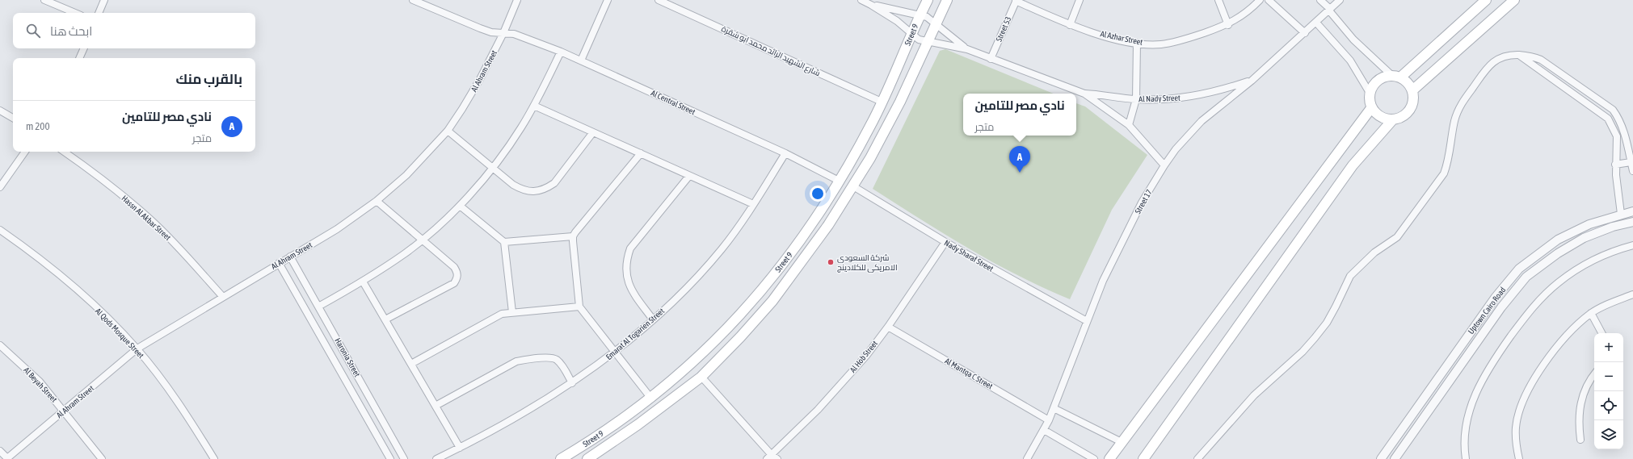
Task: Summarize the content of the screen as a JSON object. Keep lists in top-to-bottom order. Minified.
{"streets":{"main road":["Street 9"],"street":["Street 53","Al Azhar Street","شارع الشهيد الرائد محمد ابو شقرة","Al Ahram Street","Al Nady Street","Al Central Street","Street 17","Hassn Al Akbar Street","Nady Sharaf Street","Uptown Cairo Road","Al Qods Mosque Street","Emarat Al Togarien Street","Al Hob Street","Haronia Street","Al Mantqa C Street","Al Beyah Street"]},"crossings":[["Street 53","Al Azhar Street"],["Street 53","Al Nady Street"],["Street 9","شارع الشهيد الرائد محمد ابو شقرة"],["Street 9","Al Nady Street"],["Street 9","Al Central Street"],["Street 9","Nady Sharaf Street"],["Al Ahram Street","Al Central Street"],["Al Ahram Street","Hassn Al Akbar Street"],["Al Ahram Street","Al Qods Mosque Street"],["Al Ahram Street","Haronia Street"],["Al Ahram Street","Al Beyah Street"],["Al Nady Street","Street 17"],["Al Central Street","Emarat Al Togarien Street"],["Street 17","Nady Sharaf Street"],["Street 17","Al Mantqa C Street"],["Nady Sharaf Street","Al Hob Street"],["Al Hob Street","Al Mantqa C Street"]],"places":["شركة السعودى الامريكى للكلادينج"],"page":{"search":"ابحث هنا","heading":"بالقرب منك","popup":["نادي مصر للتامين","متجر"],"list":[{"mark":"A","name":"نادي مصر للتامين","note":"متجر","value":"200 m"}],"pins":"A","map_buttons":["+","−"]}}
